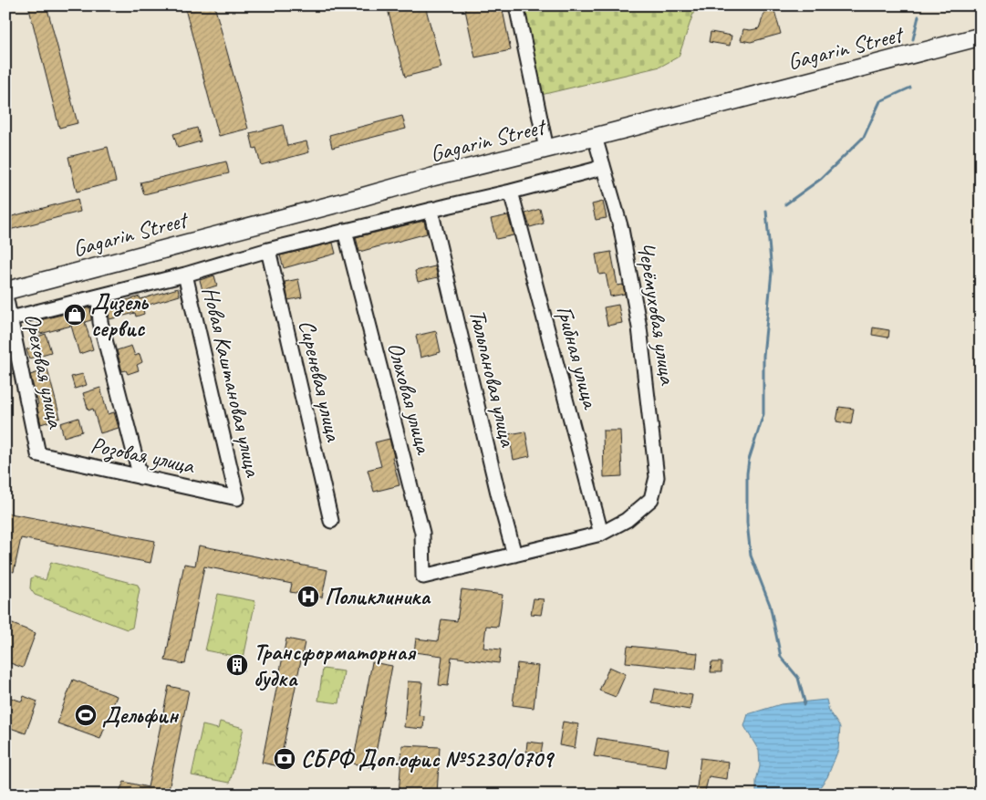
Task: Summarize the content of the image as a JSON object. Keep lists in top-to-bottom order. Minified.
{"streets":{"main road":["Gagarin Street"],"street":["Черёмуховая улица","Грибная улица","Ореховая улица","Тюльпановая улица","Сиреневая улица","Новая Каштановая улица","Ольховая улица","Розовая улица"]},"crossings":[["Gagarin Street","Черёмуховая улица"],["Черёмуховая улица","Грибная улица"],["Ореховая улица","Розовая улица"],["Тюльпановая улица","Ольховая улица"],["Новая Каштановая улица","Розовая улица"]],"places":{"shop":["Дизель сервис"],"hospital":["Поликлиника"],"building":["Трансформаторная будка"],"sports":["Дельфин"],"bank":["СБРФ Доп.офис №5230/0709"]}}
